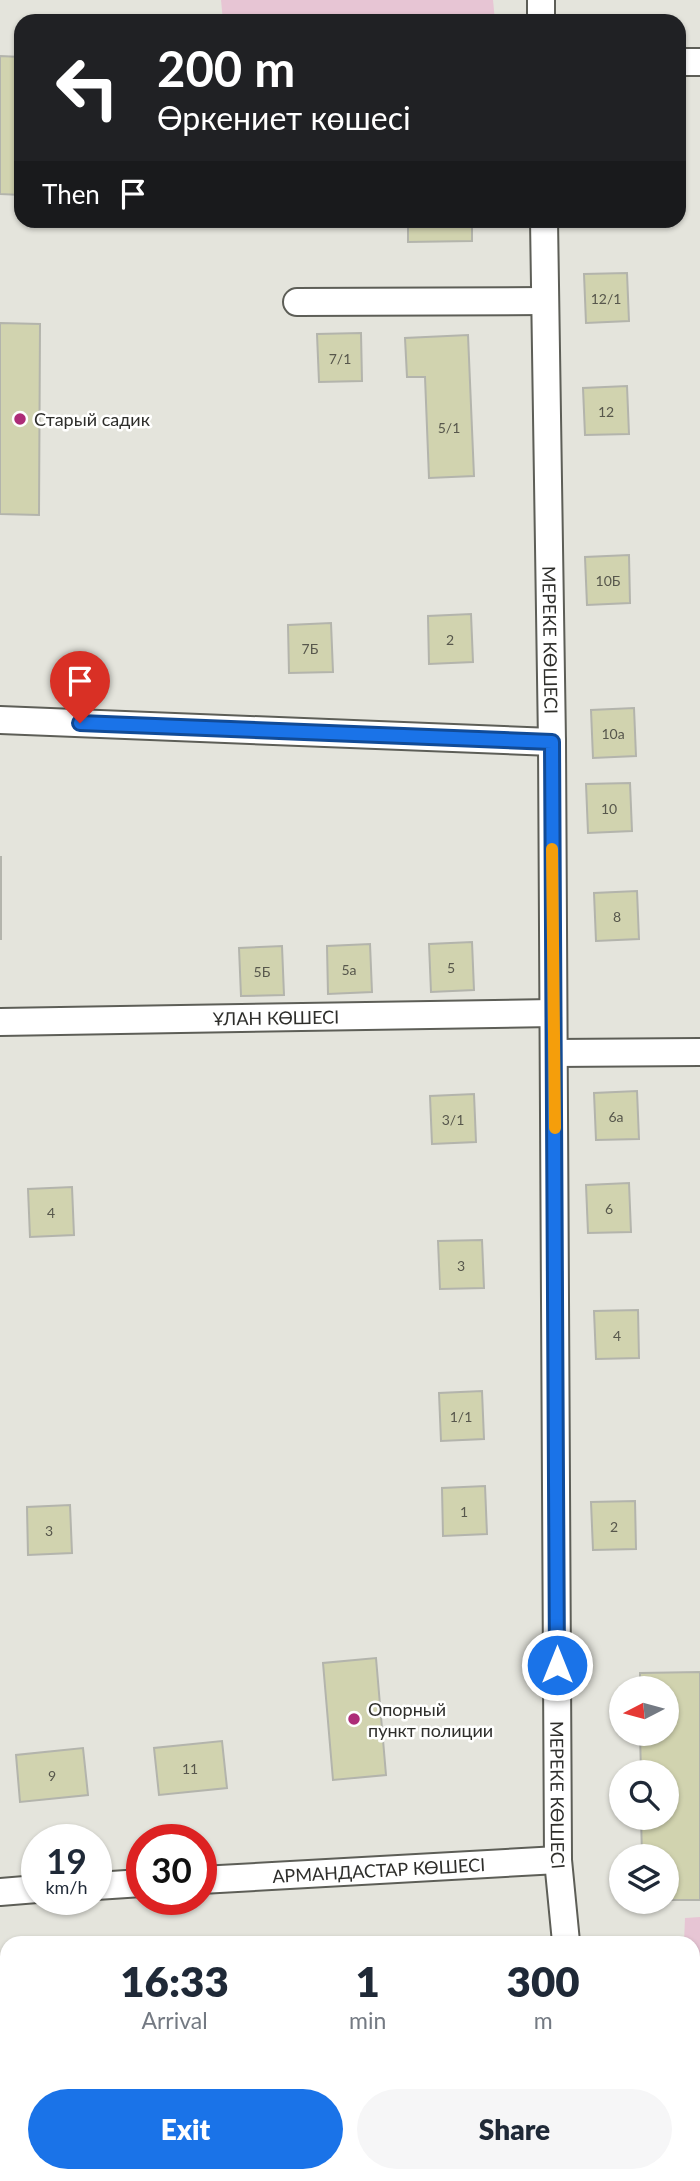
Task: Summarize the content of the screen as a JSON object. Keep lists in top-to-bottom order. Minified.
{"streets":{"street":["МЕРЕКЕ КӨШЕСІ","ҰЛАН КӨШЕСІ","АРМАНДАСТАР КӨШЕСІ"]},"crossings":[["МЕРЕКЕ КӨШЕСІ","ҰЛАН КӨШЕСІ"],["МЕРЕКЕ КӨШЕСІ","АРМАНДАСТАР КӨШЕСІ"]],"places":["Старый садик","Опорный пункт полиции"],"house_numbers":["12/1","7/1","12","5/1","10Б","2","7Б","10а","10","8","5","5а","5Б","6а","3/1","6","4","3","4","1/1","1","2","3","11","9"],"north":"left","page":{"turn":["200 m","Өркениет көшесі"],"then":"Then","speed":"19 km/h","limit":"30","eta":["16:33","Arrival","1","min","300","m"],"buttons":["Exit","Share"]}}
